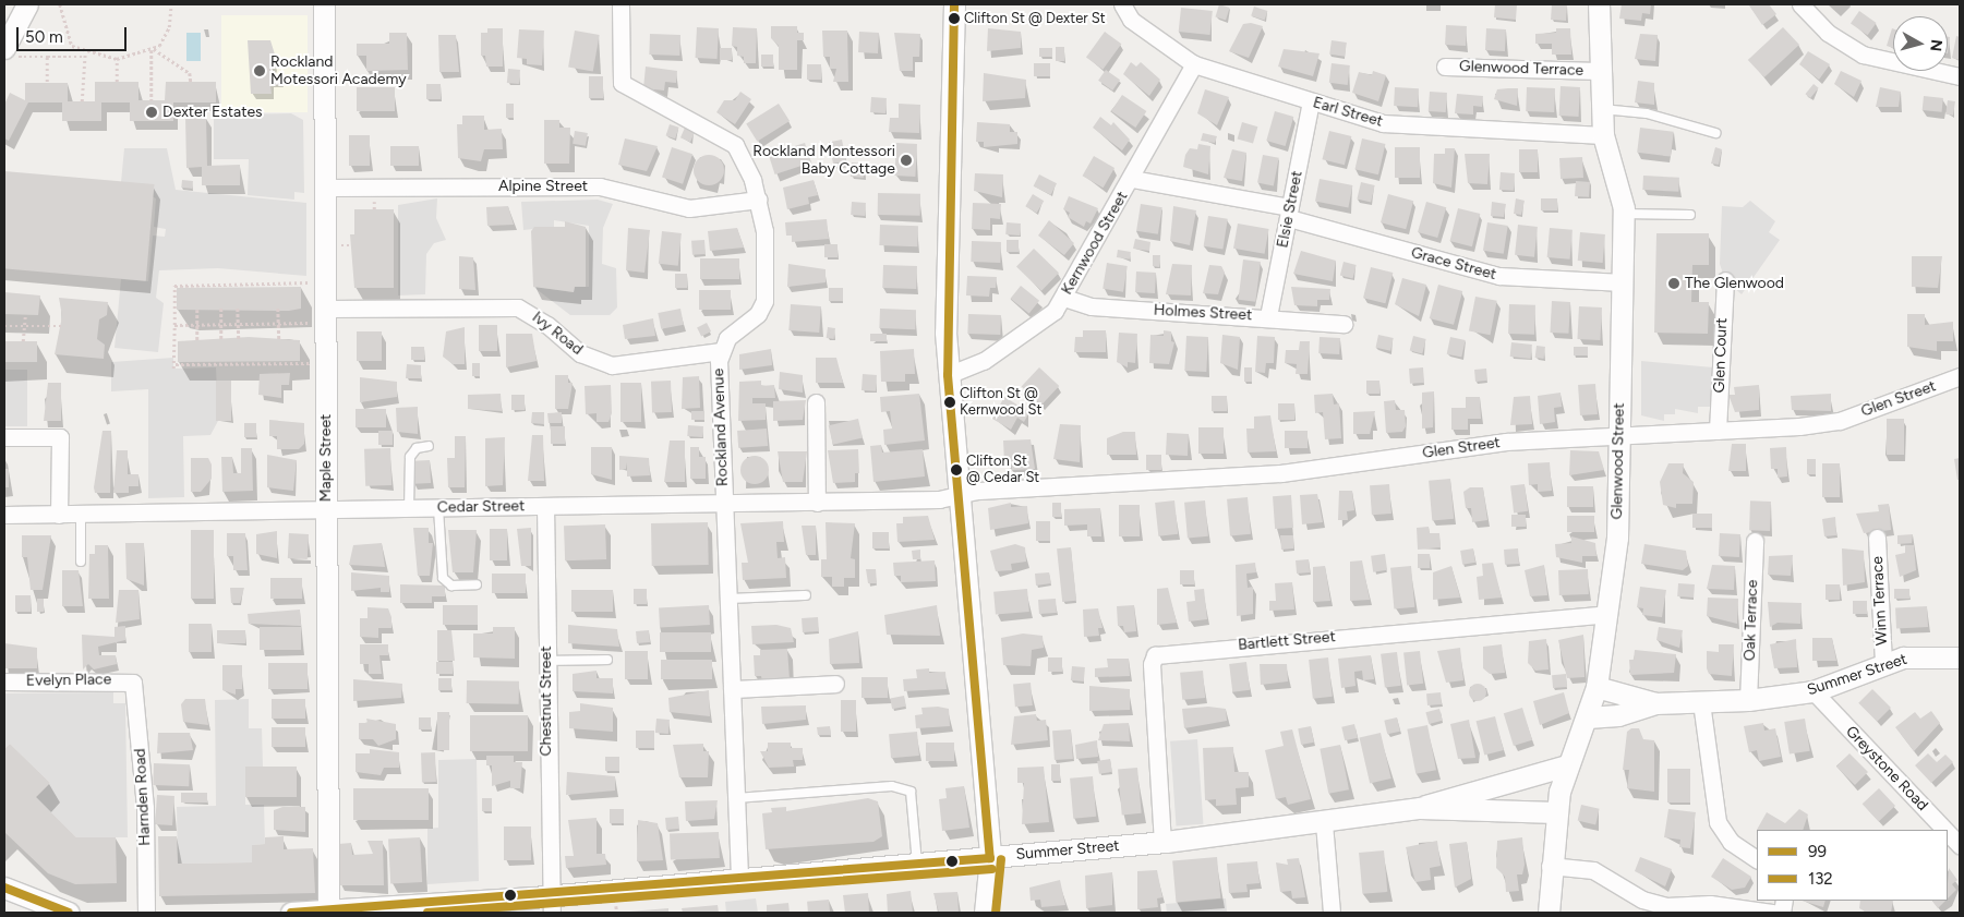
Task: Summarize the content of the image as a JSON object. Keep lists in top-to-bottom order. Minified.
{"streets":{"street":["Glenwood Terrace","Earl Street","Alpine Street","Elsie Street","Kernwood Street","Grace Street","Holmes Street","Ivy Road","Glen Court","Glen Street","Rockland Avenue","Maple Street","Glenwood Street","Cedar Street","Winn Terrace","Oak Terrace","Bartlett Street","Summer Street","Evelyn Place","Chestnut Street","Greystone Road","Harnden Road"]},"crossings":[["Glenwood Terrace","Glenwood Street"],["Earl Street","Elsie Street"],["Earl Street","Kernwood Street"],["Earl Street","Glenwood Street"],["Alpine Street","Rockland Avenue"],["Alpine Street","Maple Street"],["Elsie Street","Grace Street"],["Elsie Street","Holmes Street"],["Kernwood Street","Grace Street"],["Kernwood Street","Holmes Street"],["Grace Street","Glenwood Street"],["Ivy Road","Rockland Avenue"],["Ivy Road","Maple Street"],["Glen Court","Glen Street"],["Glen Street","Glenwood Street"],["Glen Street","Cedar Street"],["Rockland Avenue","Cedar Street"],["Rockland Avenue","Summer Street"],["Maple Street","Cedar Street"],["Maple Street","Summer Street"],["Glenwood Street","Bartlett Street"],["Glenwood Street","Summer Street"],["Cedar Street","Chestnut Street"],["Winn Terrace","Summer Street"],["Oak Terrace","Summer Street"],["Bartlett Street","Summer Street"],["Summer Street","Chestnut Street"],["Summer Street","Greystone Road"],["Evelyn Place","Harnden Road"]],"places":["Clifton St @ Dexter St","Rockland Motessori Academy","Dexter Estates","Rockland Montessori Baby Cottage","The Glenwood","Clifton St @ Kernwood St","Clifton St @ Cedar St"],"lines":["transit line 99","transit line 132"],"legend":["99","132"],"scale_bar":"50 m","north":"right"}
